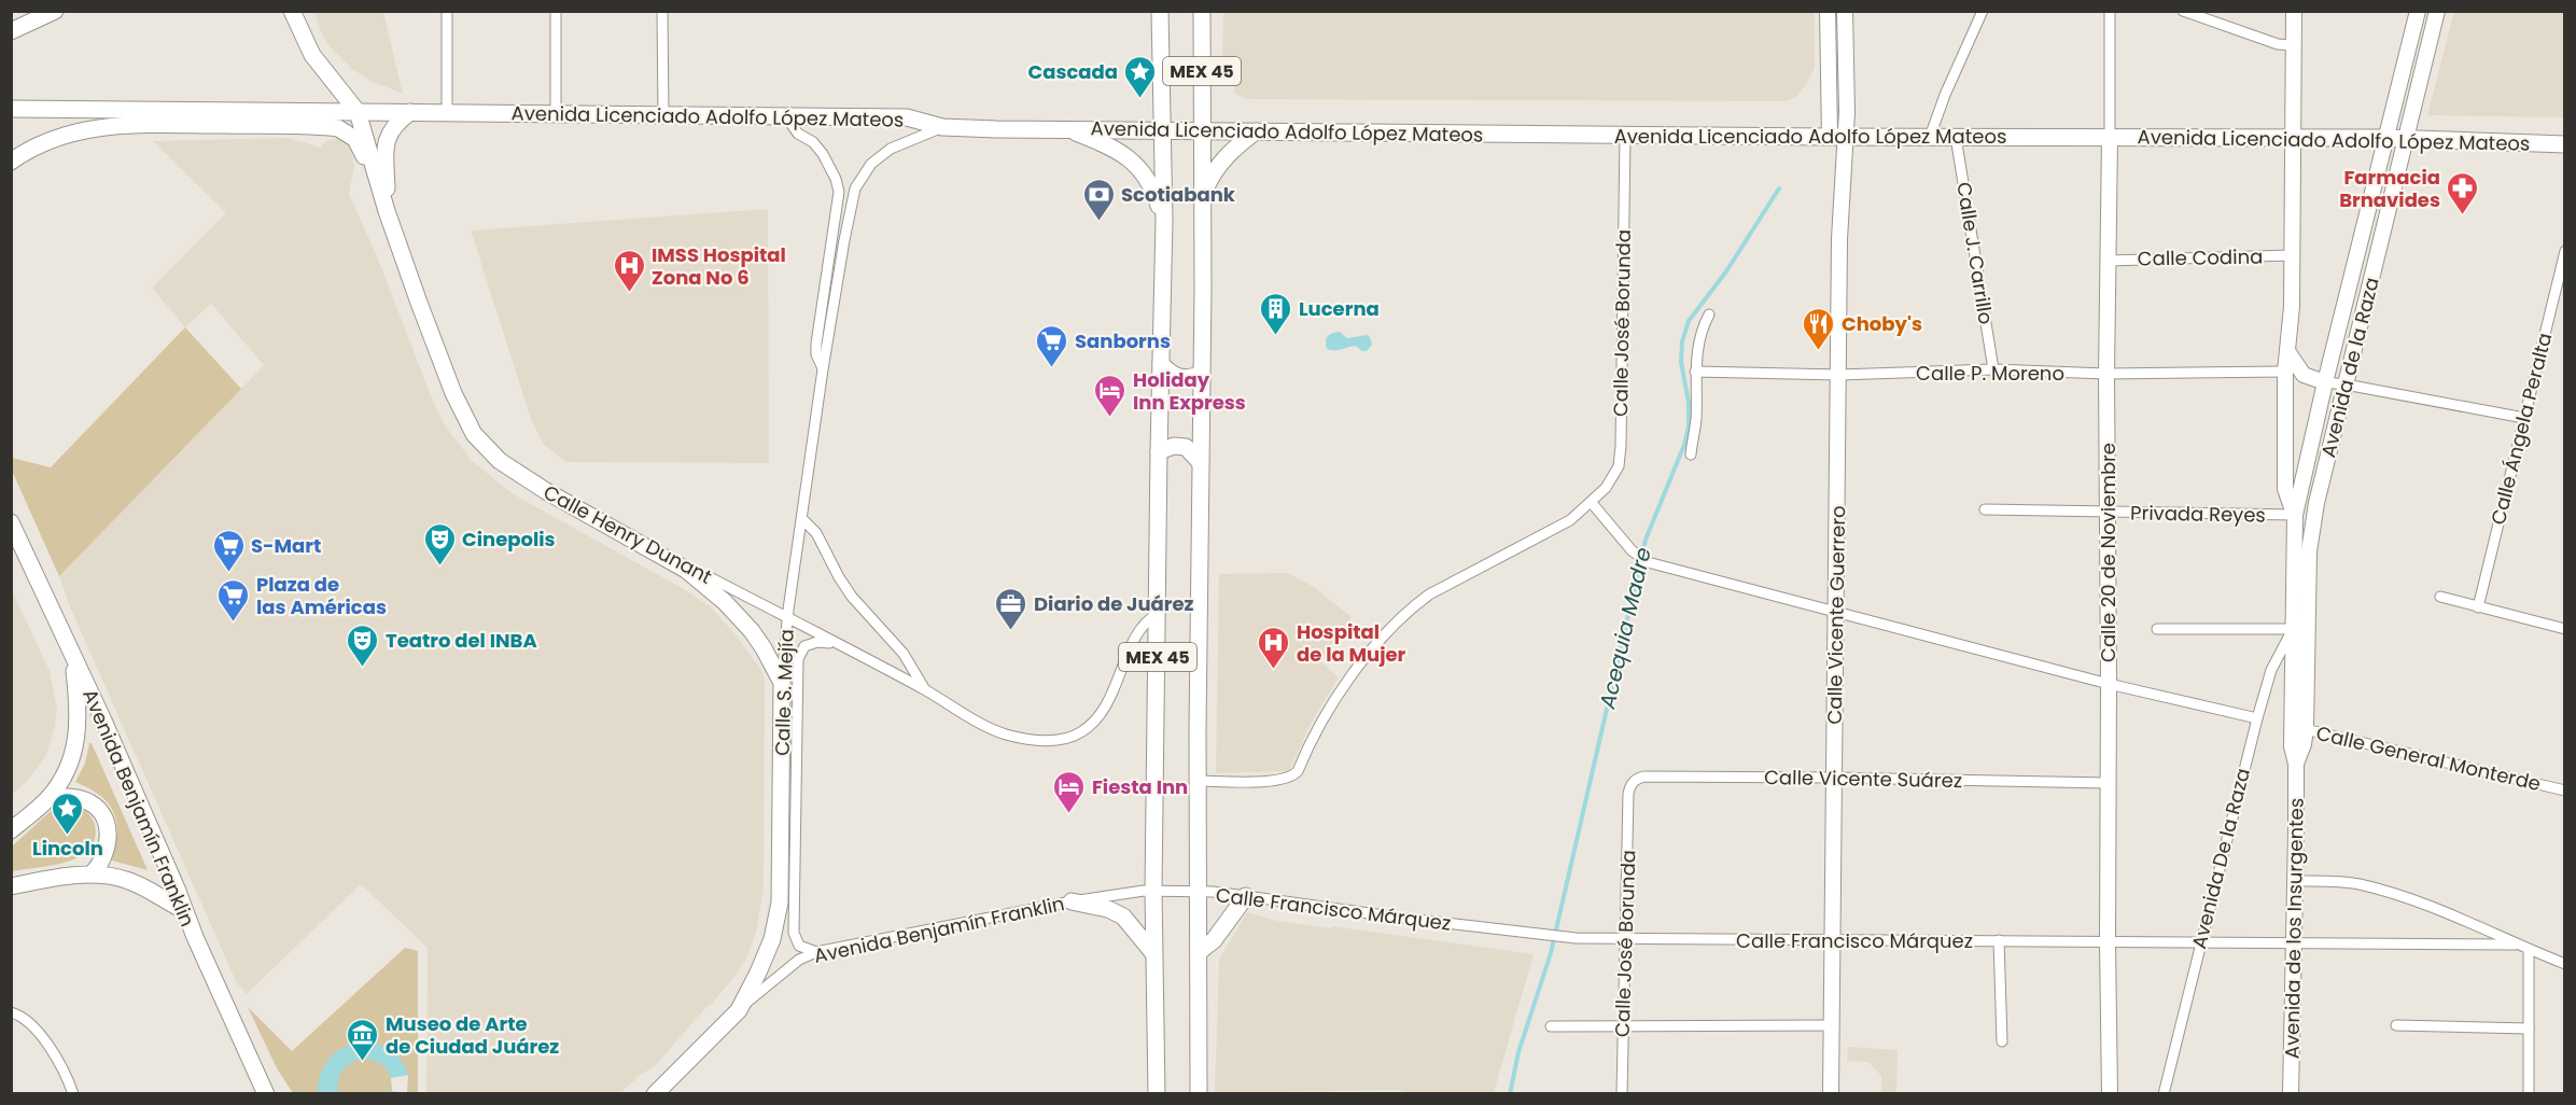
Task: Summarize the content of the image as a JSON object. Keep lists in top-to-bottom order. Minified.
{"streets":{"main road":["MEX 45","Avenida Licenciado Adolfo López Mateos","Avenida de la Raza","Calle Henry Dunant","Calle 20 de Noviembre","Calle Vicente Guerrero","Calle S. Mejía","Avenida Benjamín Franklin","Avenida de los Insurgentes"],"street":["Calle J. Carrillo","Calle Codina","Calle José Borunda","Calle P. Moreno","Calle Ángela Peralta","Privada Reyes","Calle General Monterde","Calle Vicente Suárez","Avenida De la Raza","Calle Francisco Márquez"]},"crossings":[["MEX 45","Avenida Licenciado Adolfo López Mateos"],["MEX 45","Calle José Borunda"],["MEX 45","Calle Henry Dunant"],["MEX 45","Avenida Benjamín Franklin"],["MEX 45","Calle Francisco Márquez"],["Avenida Licenciado Adolfo López Mateos","Calle J. Carrillo"],["Avenida Licenciado Adolfo López Mateos","Calle José Borunda"],["Avenida Licenciado Adolfo López Mateos","Avenida de la Raza"],["Avenida Licenciado Adolfo López Mateos","Calle Henry Dunant"],["Avenida Licenciado Adolfo López Mateos","Calle 20 de Noviembre"],["Avenida Licenciado Adolfo López Mateos","Calle Vicente Guerrero"],["Avenida Licenciado Adolfo López Mateos","Calle S. Mejía"],["Calle J. Carrillo","Calle P. Moreno"],["Calle Codina","Calle 20 de Noviembre"],["Calle José Borunda","Calle Vicente Suárez"],["Calle José Borunda","Calle Francisco Márquez"],["Avenida de la Raza","Privada Reyes"],["Avenida de la Raza","Calle General Monterde"],["Avenida de la Raza","Avenida De la Raza"],["Avenida de la Raza","Avenida de los Insurgentes"],["Calle P. Moreno","Calle 20 de Noviembre"],["Calle P. Moreno","Calle Vicente Guerrero"],["Privada Reyes","Calle 20 de Noviembre"],["Calle Henry Dunant","Calle S. Mejía"],["Calle 20 de Noviembre","Calle Vicente Suárez"],["Calle 20 de Noviembre","Calle Francisco Márquez"],["Calle Vicente Guerrero","Calle Vicente Suárez"],["Calle Vicente Guerrero","Calle Francisco Márquez"],["Calle S. Mejía","Avenida Benjamín Franklin"],["Calle General Monterde","Avenida de los Insurgentes"],["Avenida Benjamín Franklin","Calle Francisco Márquez"],["Avenida De la Raza","Calle Francisco Márquez"],["Calle Francisco Márquez","Avenida de los Insurgentes"]],"water":["Acequia Madre"],"places":{"place":["Cascada","Lincoln"],"pharmacy":["Farmacia Brnavides"],"bank":["Scotiabank"],"hospital":["IMSS Hospital Zona No 6","Hospital de la Mujer"],"building":["Lucerna"],"restaurant":["Choby's"],"supermarket":["Sanborns","S-Mart","Plaza de las Américas"],"hotel":["Holiday Inn Express","Fiesta Inn"],"theatre":["Cinepolis","Teatro del INBA"],"office":["Diario de Juárez"],"museum":["Museo de Arte de Ciudad Juárez"]}}
